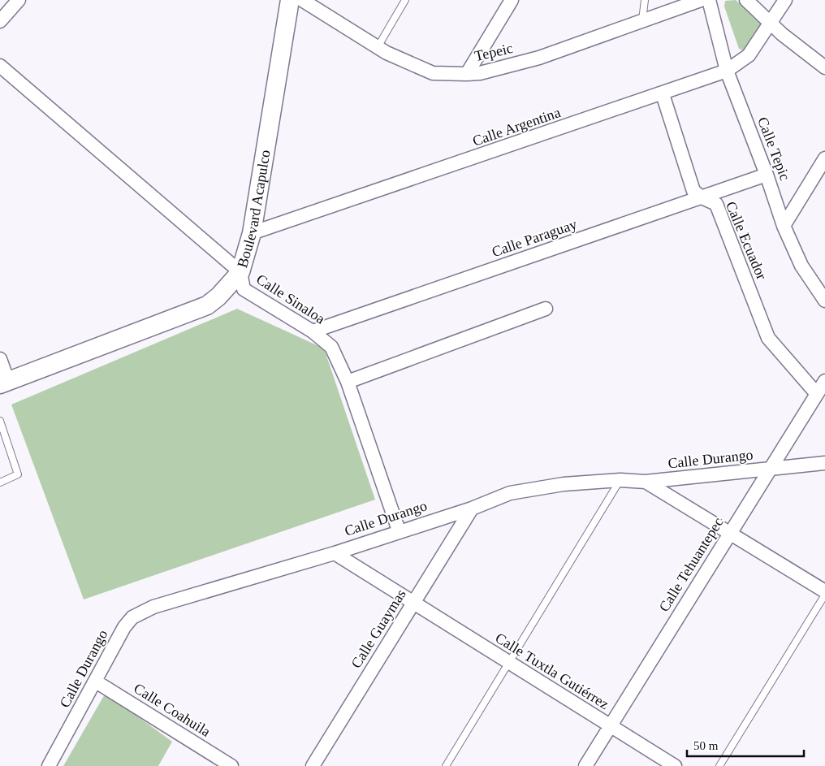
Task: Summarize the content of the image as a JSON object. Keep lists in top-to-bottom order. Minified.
{"streets":{"main road":["Boulevard Acapulco"],"street":["Tepeic","Calle Argentina","Calle Tepic","Calle Paraguay","Calle Ecuador","Calle Sinaloa","Calle Durango","Calle Tehuantepec","Calle Guaymas","Calle Tuxtla Gutiérrez","Calle Coahuila"]},"crossings":[["Calle Argentina","Calle Tepic"],["Calle Argentina","Boulevard Acapulco"],["Calle Argentina","Calle Ecuador"],["Calle Tepic","Calle Paraguay"],["Boulevard Acapulco","Calle Sinaloa"],["Calle Paraguay","Calle Ecuador"],["Calle Paraguay","Calle Sinaloa"],["Calle Ecuador","Calle Tehuantepec"],["Calle Sinaloa","Calle Durango"],["Calle Durango","Calle Tehuantepec"],["Calle Durango","Calle Guaymas"],["Calle Durango","Calle Tuxtla Gutiérrez"],["Calle Durango","Calle Coahuila"],["Calle Tehuantepec","Calle Tuxtla Gutiérrez"],["Calle Guaymas","Calle Tuxtla Gutiérrez"]],"scale_bar":"50 m"}
